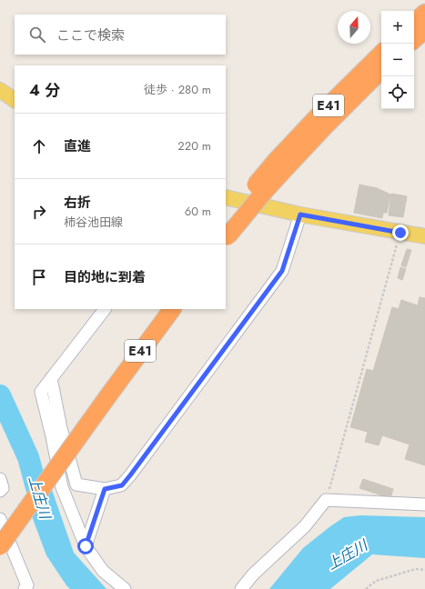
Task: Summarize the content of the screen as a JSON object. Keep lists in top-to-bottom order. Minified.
{"streets":{"highway":["E41"]},"water":["上庄川"],"north":"top","page":{"map_buttons":["+","−"],"search":"ここで検索","heading":["4 分","徒歩 · 280 m"],"list":[["直進","220 m"],["右折","柿谷池田線","60 m"],"目的地に到着"]}}
